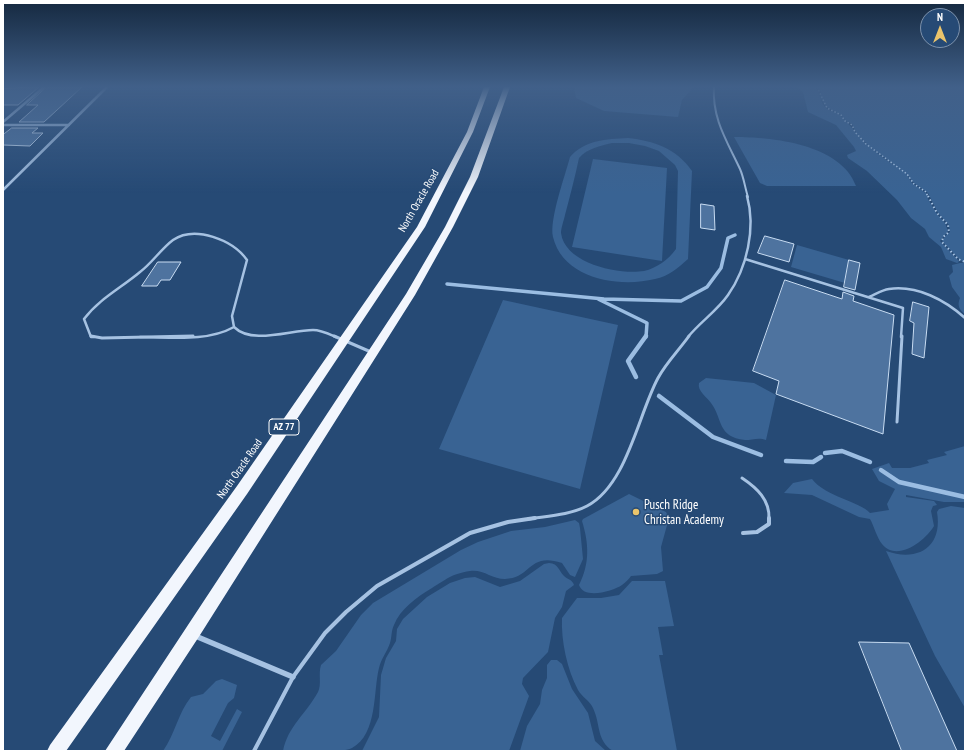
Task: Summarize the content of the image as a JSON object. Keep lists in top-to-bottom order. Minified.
{"streets":{"highway":["North Oracle Road","AZ 77"]},"places":["Pusch Ridge Christan Academy"],"north":"top"}
